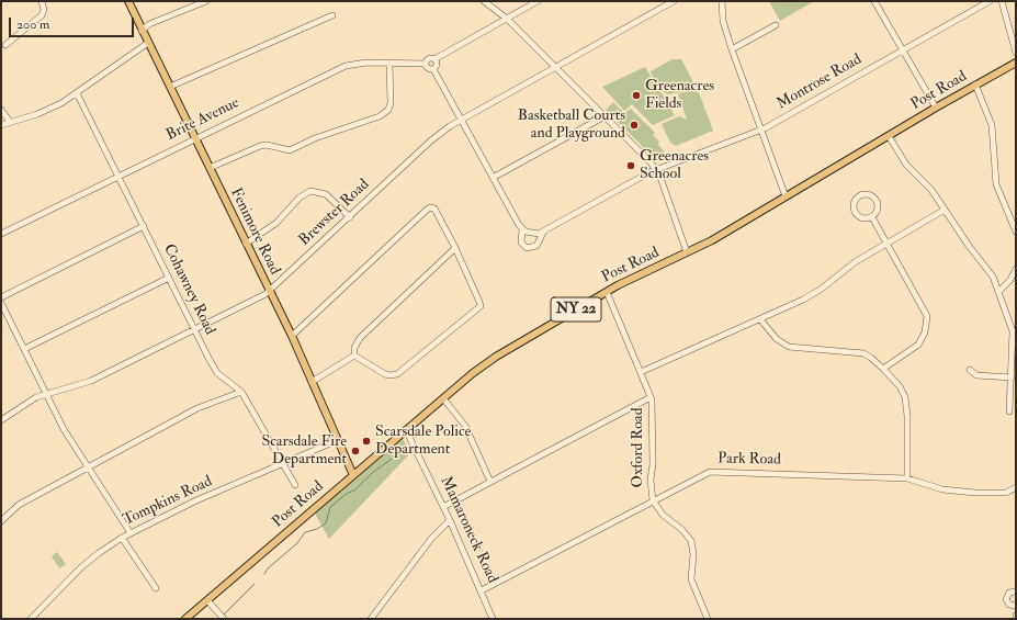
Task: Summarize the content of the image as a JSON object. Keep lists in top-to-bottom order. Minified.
{"streets":{"main road":["Post Road","Fenimore Road","NY 22"],"street":["Montrose Road","Brite Avenue","Brewster Road","Cohawney Road","Oxford Road","Park Road","Tompkins Road","Mamaroneck Road"]},"crossings":[["Post Road","Fenimore Road"],["Post Road","Oxford Road"],["Post Road","Mamaroneck Road"],["Brite Avenue","Fenimore Road"],["Brite Avenue","Cohawney Road"],["Brewster Road","Fenimore Road"],["Brewster Road","Cohawney Road"],["Fenimore Road","Tompkins Road"],["Cohawney Road","Tompkins Road"],["Oxford Road","Park Road"],["Park Road","Mamaroneck Road"]],"places":["Greenacres Fields","Basketball Courts and Playground","Greenacres School","Scarsdale Police Department","Scarsdale Fire Department"],"scale_bar":"200 m"}
